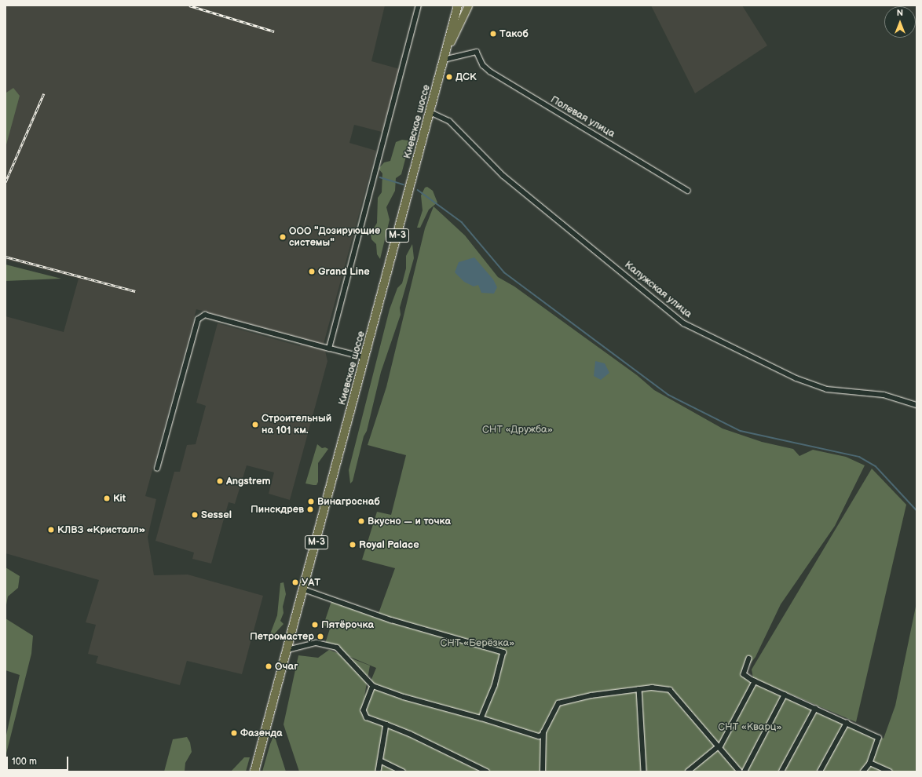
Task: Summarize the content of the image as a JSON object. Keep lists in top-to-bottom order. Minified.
{"streets":{"highway":["Киевское шоссе","М-3"],"street":["Полевая улица","Калужская улица"]},"crossings":[["Полевая улица","Киевское шоссе"],["Киевское шоссе","Калужская улица"]],"parks":["СНТ «Дружба»","СНТ «Берёзка»","СНТ «Кварц»"],"places":["Такоб","ДСК","ООО \"Дозирующие системы\"","Grand Line","Строительный на 101 км.","Angstrem","Kit","Винагроснаб","Пинскдрев","Sessel","Вкусно — и точка","КЛВЗ «Кристалл»","Royal Palace","УАТ","Пятёрочка","Петромастер","Очаг","Фазенда"],"scale_bar":"100 m","north":"top"}
